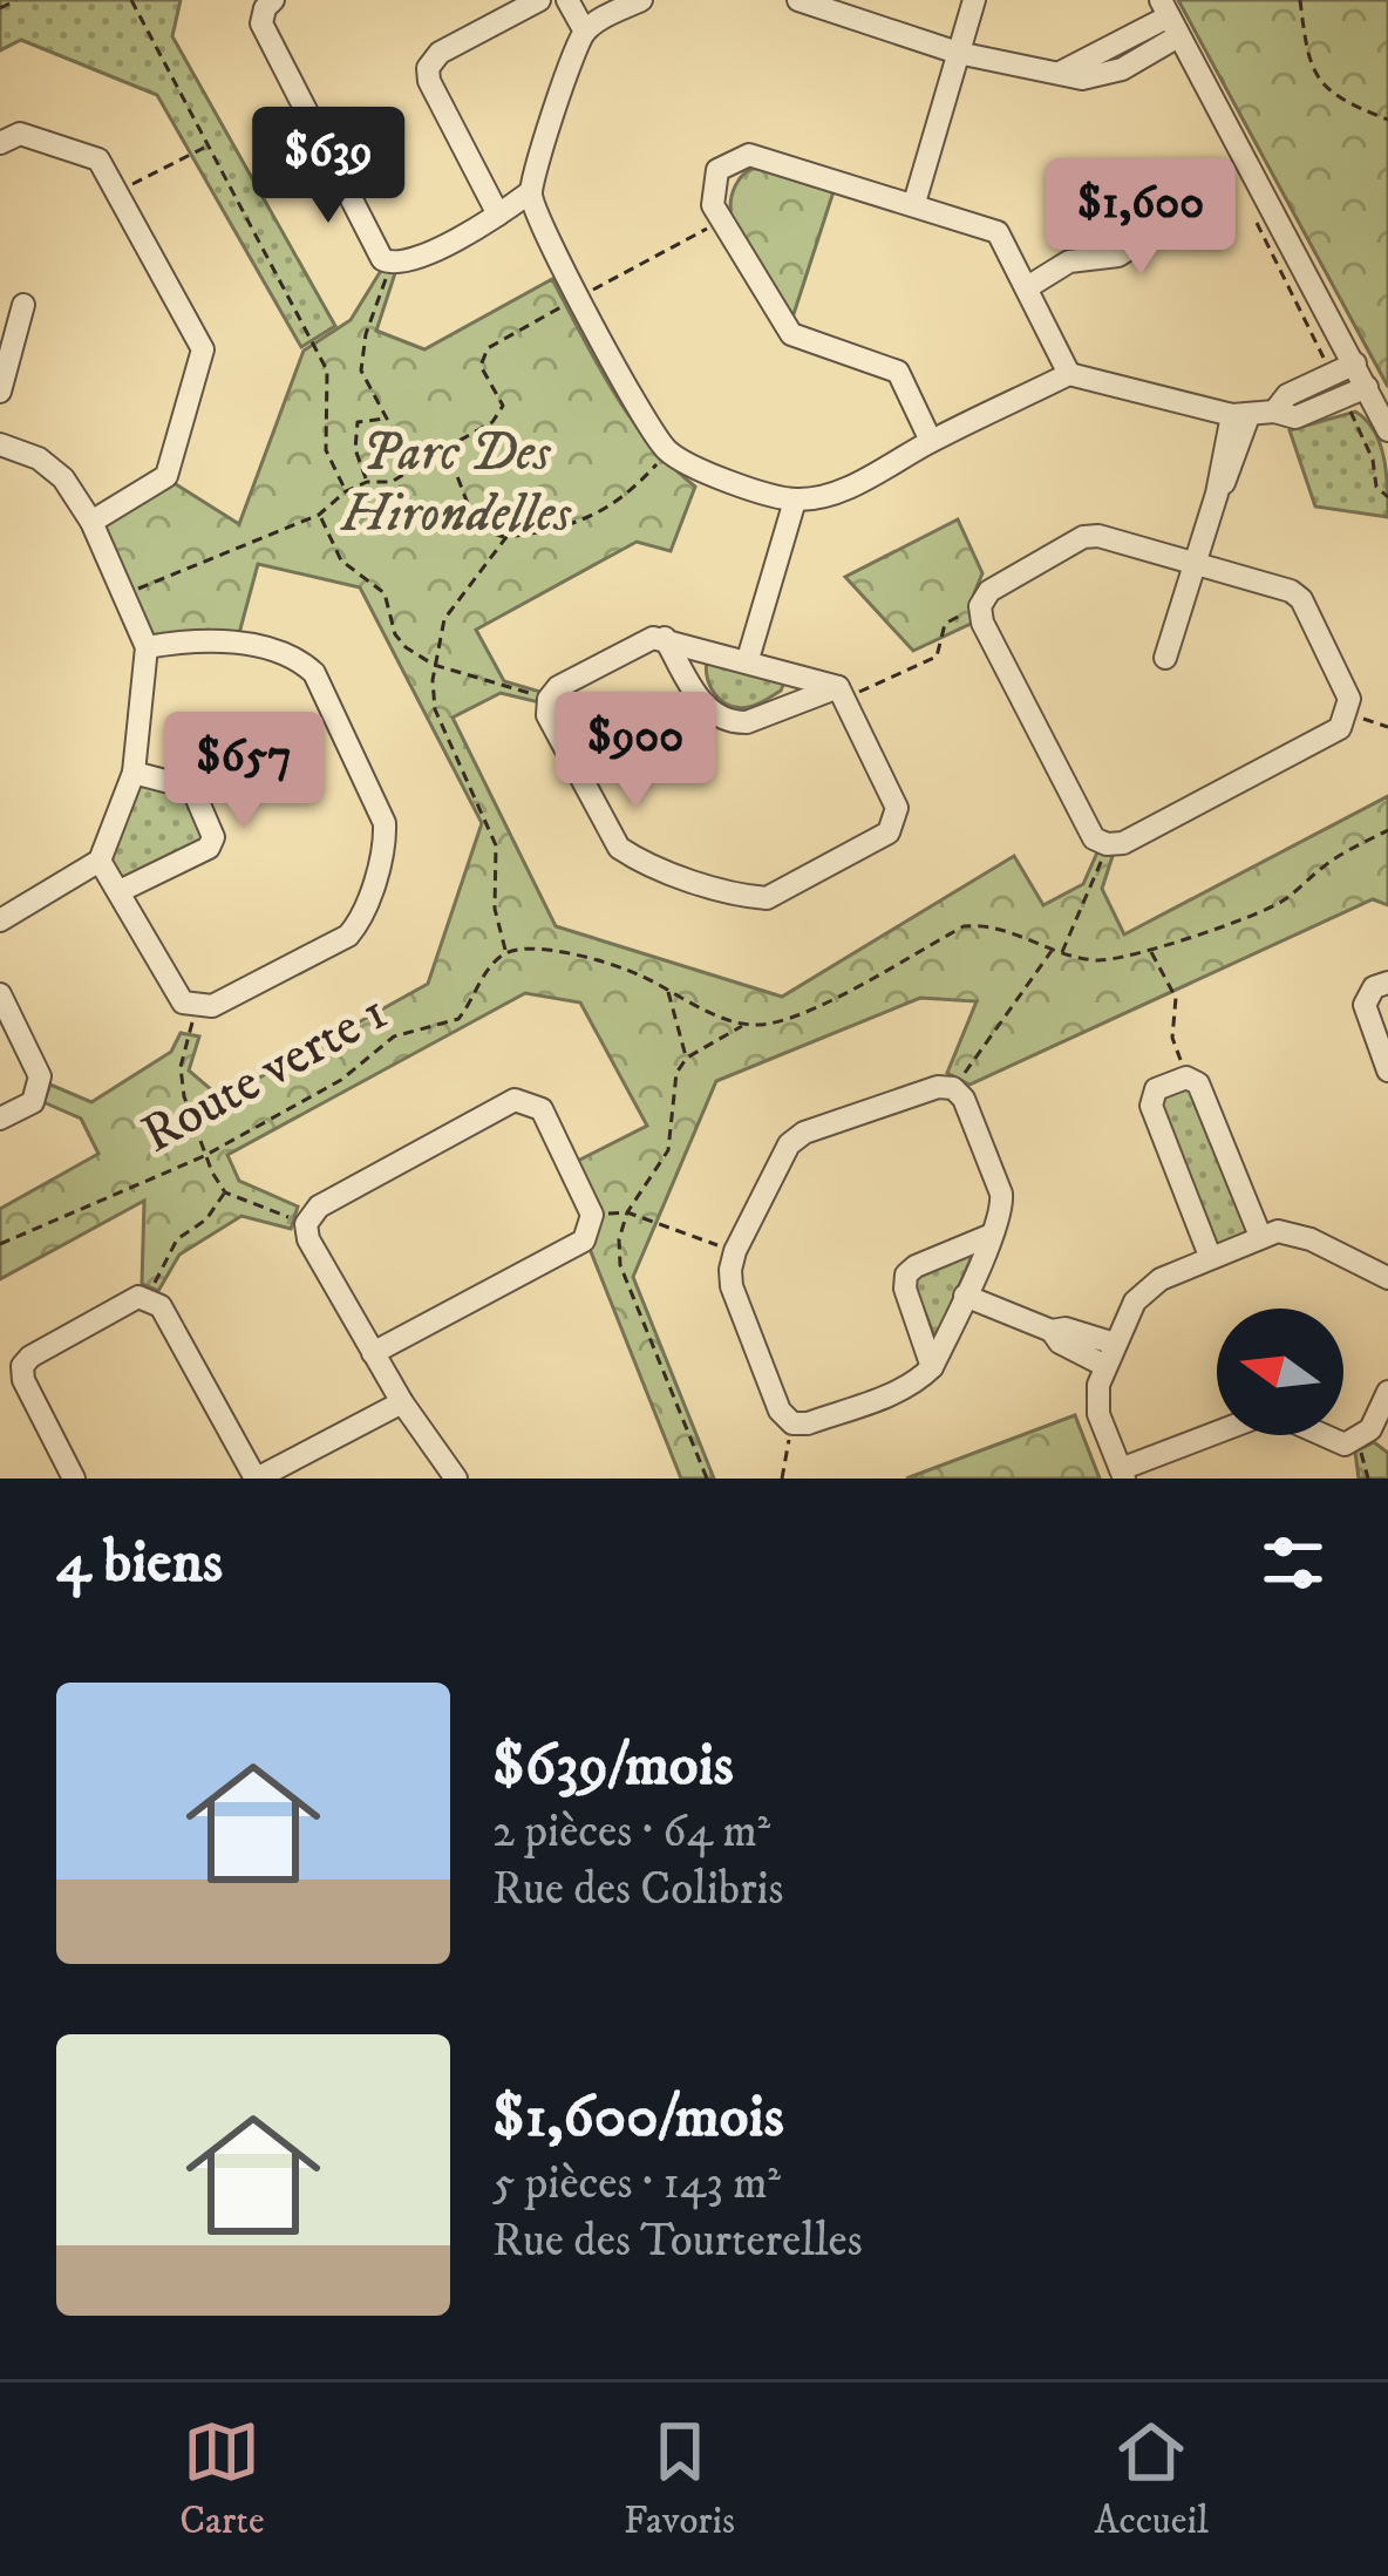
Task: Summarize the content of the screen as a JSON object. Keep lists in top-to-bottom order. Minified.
{"streets":{"path":["Route verte 1"]},"parks":["Parc Des Hirondelles"],"north":"left","page":{"price":["$639","$1,600","$900","$657"],"heading":"4 biens","list":[{"name":"$639/mois","note":"2 pièces · 64 m² · Rue des Colibris"},{"name":"$1,600/mois","note":"5 pièces · 143 m² · Rue des Tourterelles"}],"tabs":["Carte","Favoris","Accueil"]}}
